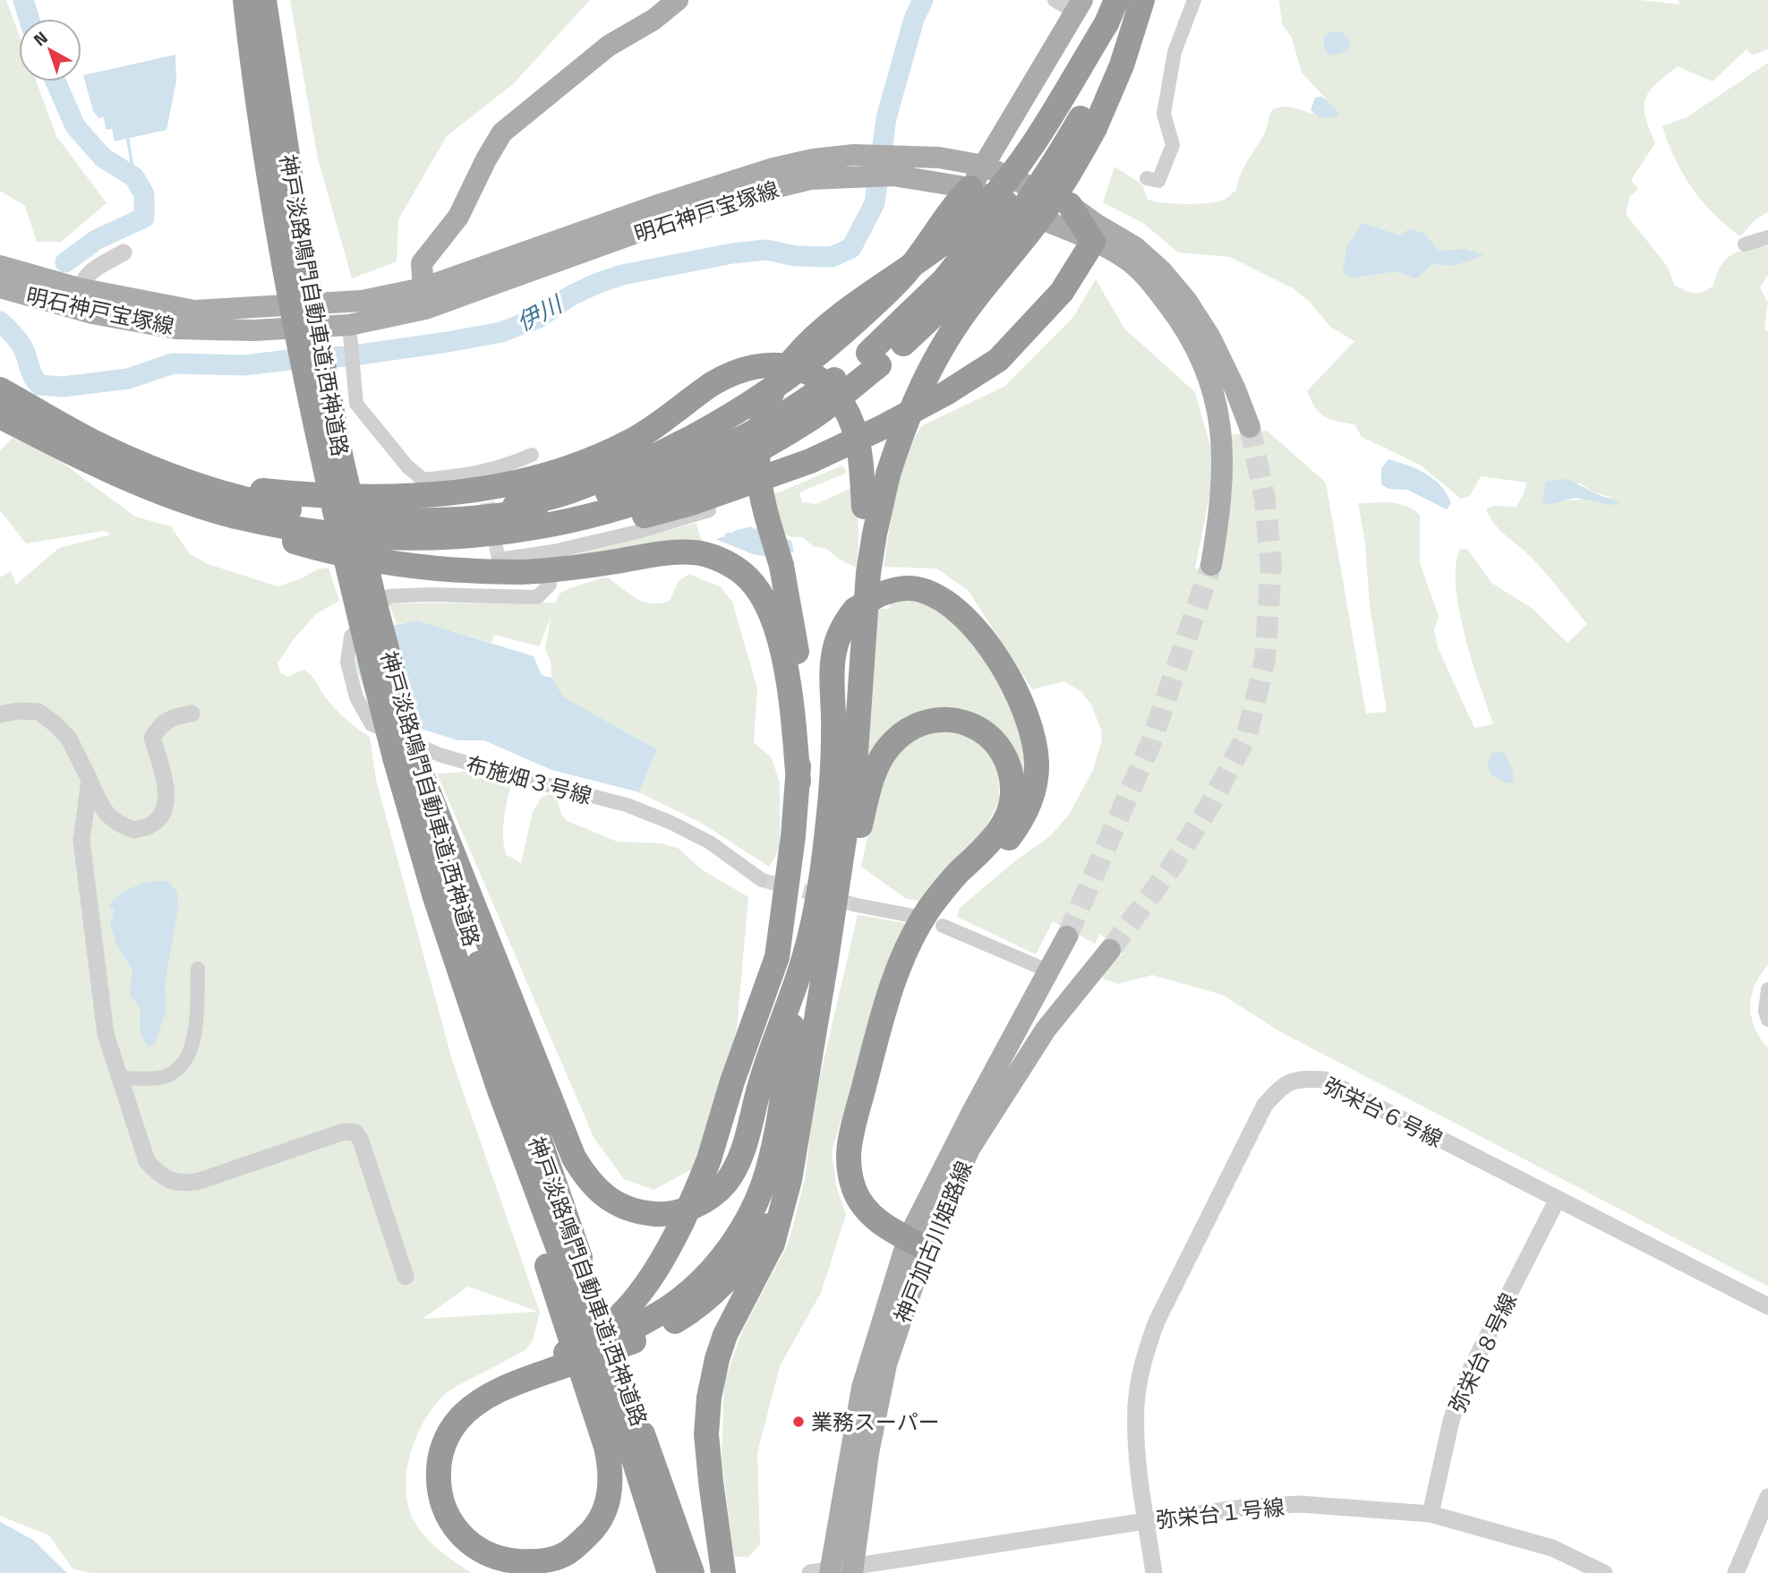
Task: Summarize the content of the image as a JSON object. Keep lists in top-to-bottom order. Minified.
{"streets":{"highway":["神戸淡路鳴門自動車道;西神道路"],"main road":["明石神戸宝塚線","神戸加古川姫路線"],"street":["布施畑３号線","弥栄台６号線","弥栄台８号線","弥栄台１号線"]},"crossings":[["弥栄台６号線","弥栄台８号線"],["弥栄台６号線","弥栄台１号線"],["神戸加古川姫路線","弥栄台１号線"],["弥栄台８号線","弥栄台１号線"]],"water":["伊川"],"places":["業務スーパー"],"north":"top left"}
